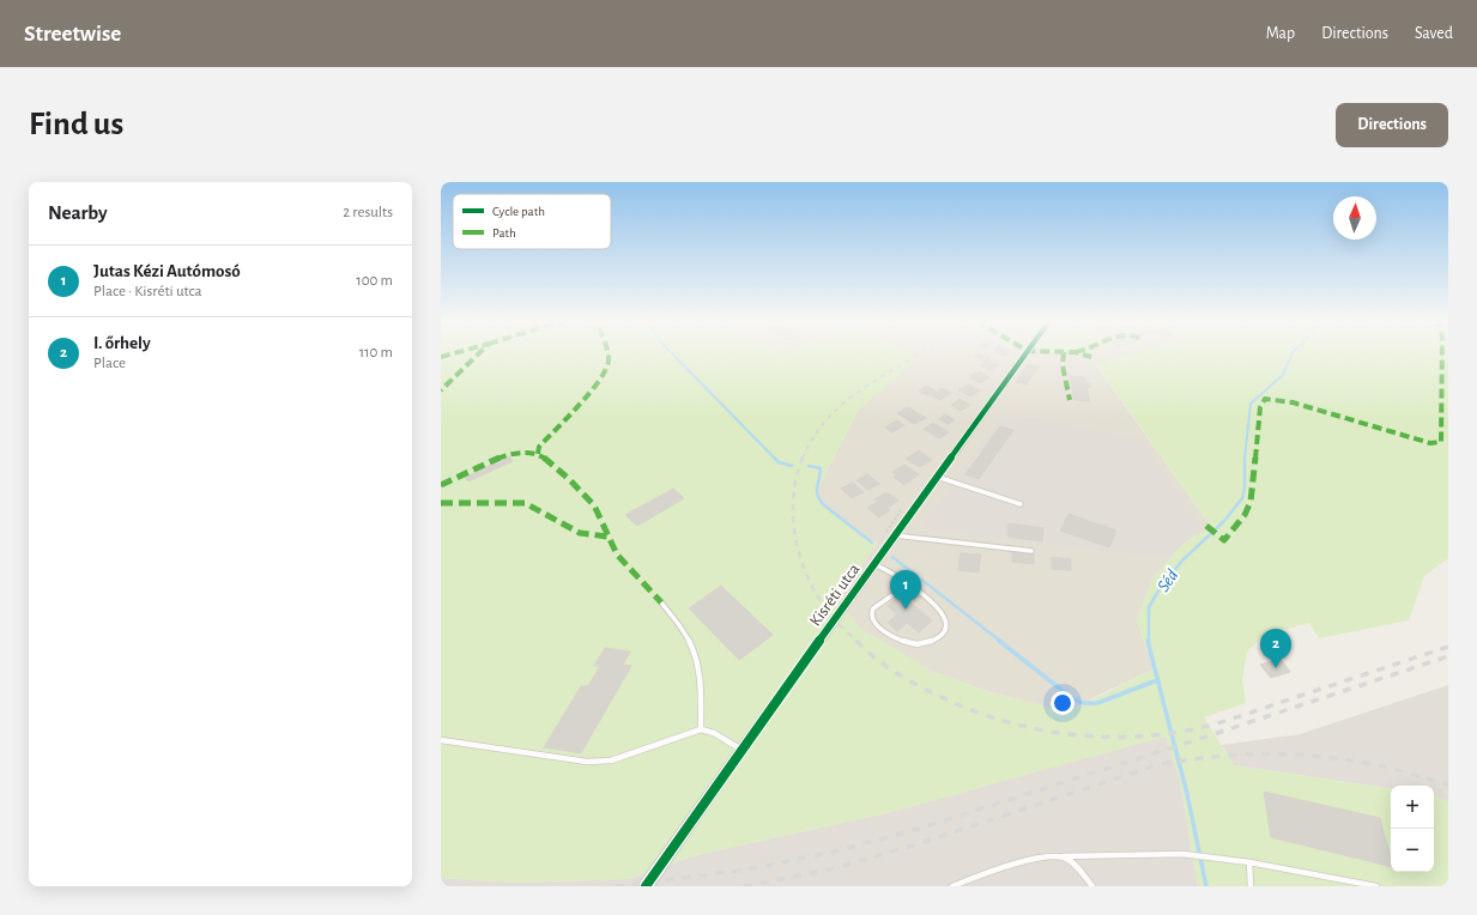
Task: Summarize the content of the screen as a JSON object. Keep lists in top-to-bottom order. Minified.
{"streets":{"street":["Kisréti utca"]},"water":["Séd"],"legend":["Cycle path","Path"],"north":"top","page":{"header":"Streetwise","nav":["Map","Directions","Saved"],"buttons":"Directions","title":"Find us","heading":["Nearby","2 results"],"list":[{"mark":"1","name":"Jutas Kézi Autómosó","note":"Place · Kisréti utca","value":"100 m"},{"mark":"2","name":"I. őrhely","note":"Place","value":"110 m"}],"pins":["1","2"],"map_buttons":["+","−"]}}
